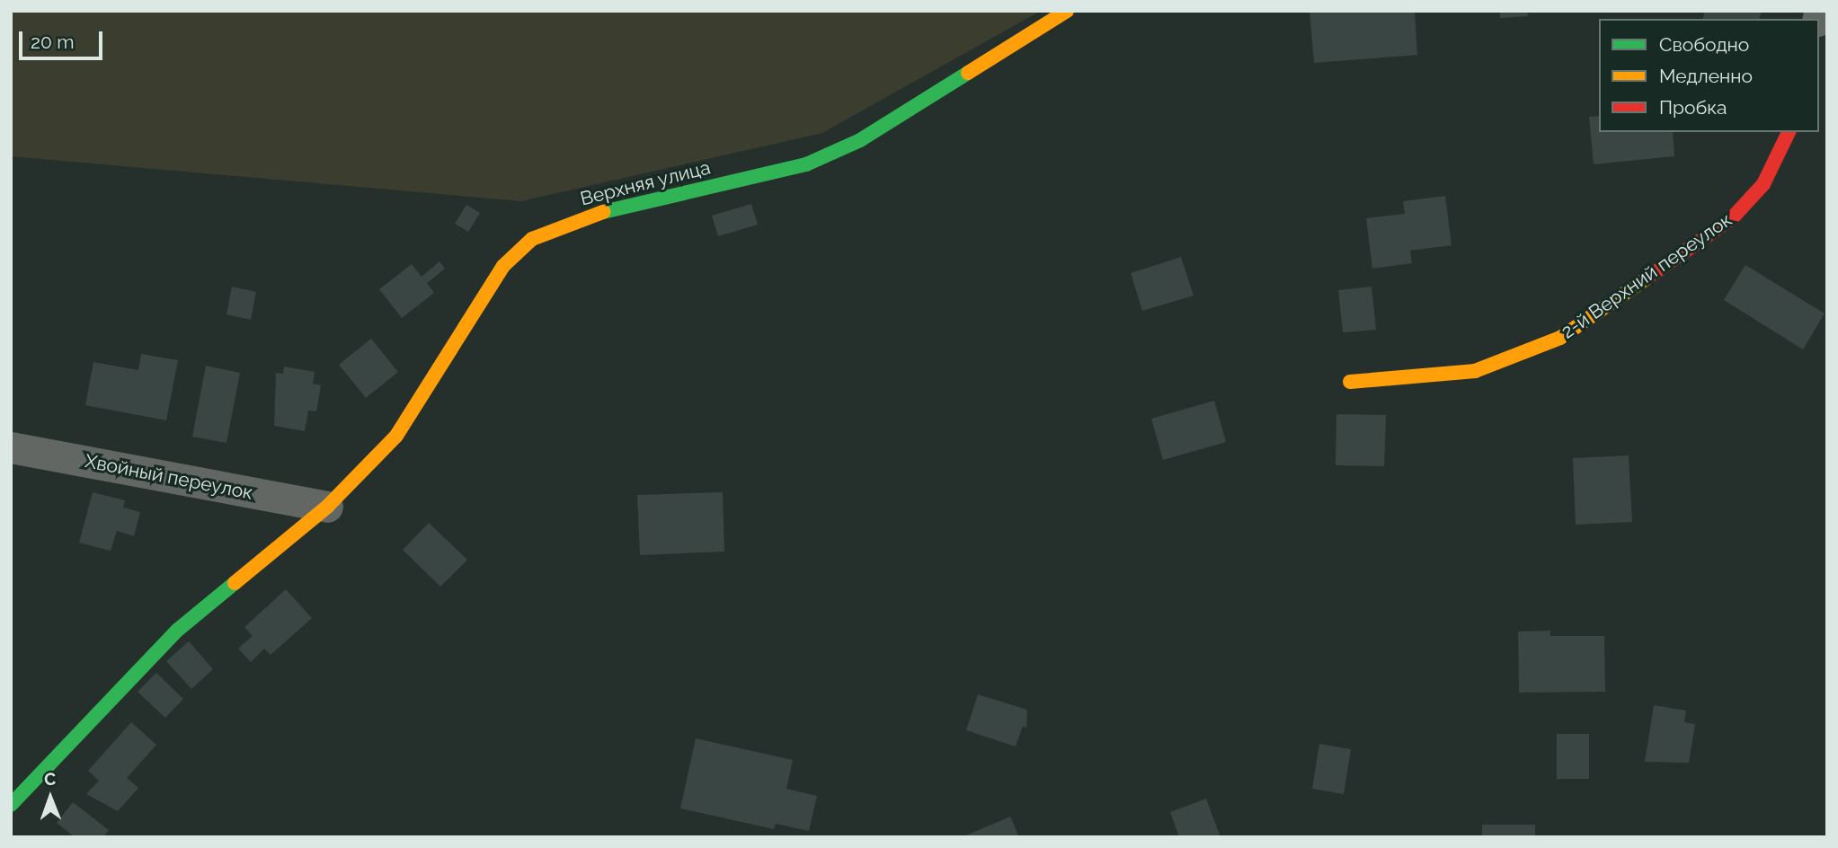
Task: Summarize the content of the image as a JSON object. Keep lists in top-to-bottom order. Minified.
{"streets":{"street":["Верхняя улица","2-й Верхний переулок","Хвойный переулок"]},"crossings":[["Верхняя улица","Хвойный переулок"]],"legend":["Свободно","Медленно","Пробка"],"scale_bar":"20 m","north":"top"}
